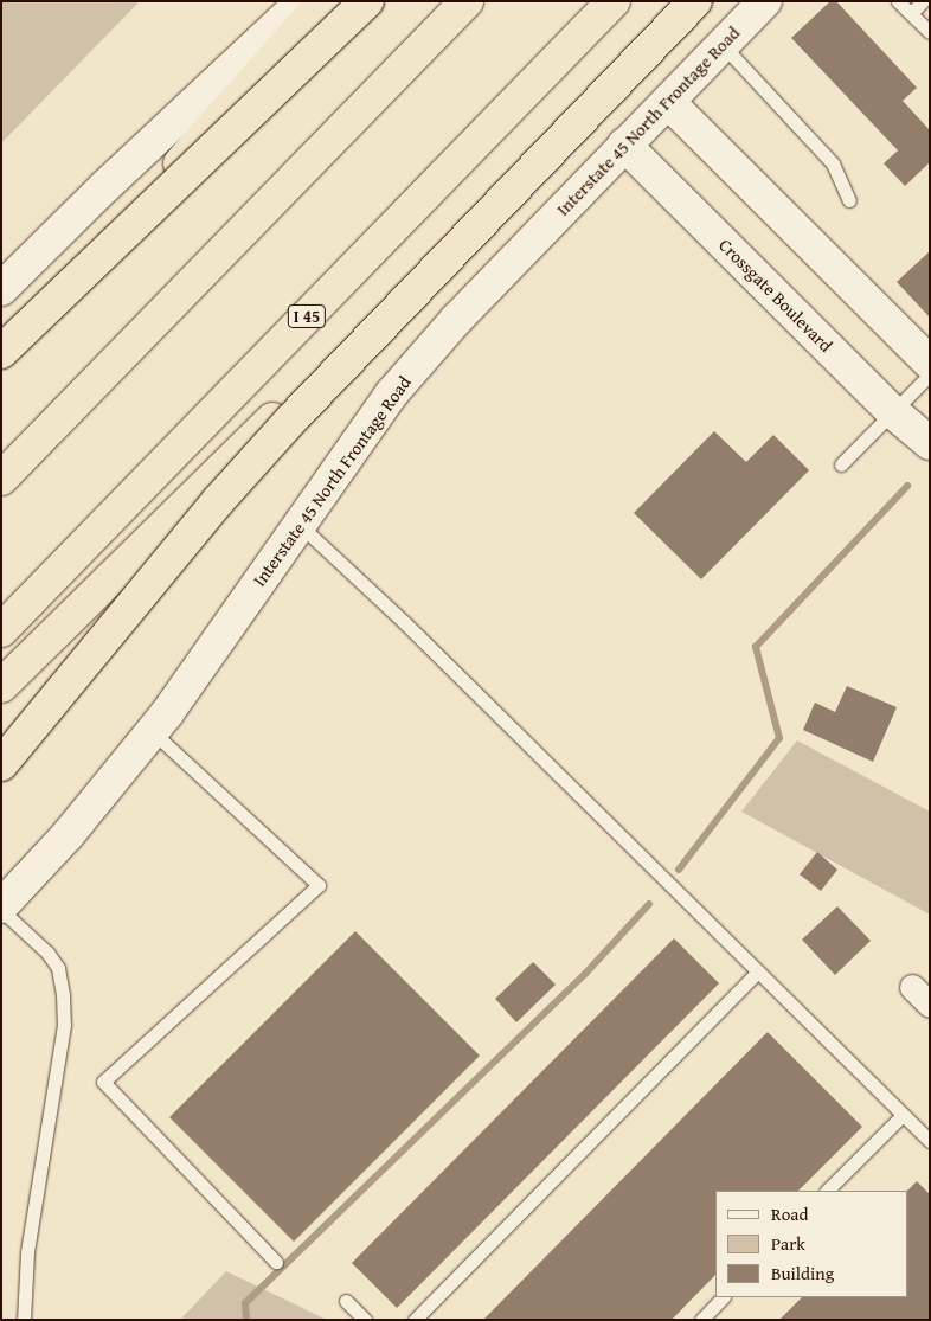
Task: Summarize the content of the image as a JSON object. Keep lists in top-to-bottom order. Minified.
{"streets":{"highway":["I 45"],"main road":["Interstate 45 North Frontage Road","Crossgate Boulevard"]},"crossings":[["Interstate 45 North Frontage Road","Crossgate Boulevard"]],"legend":["Road","Park","Building"]}
